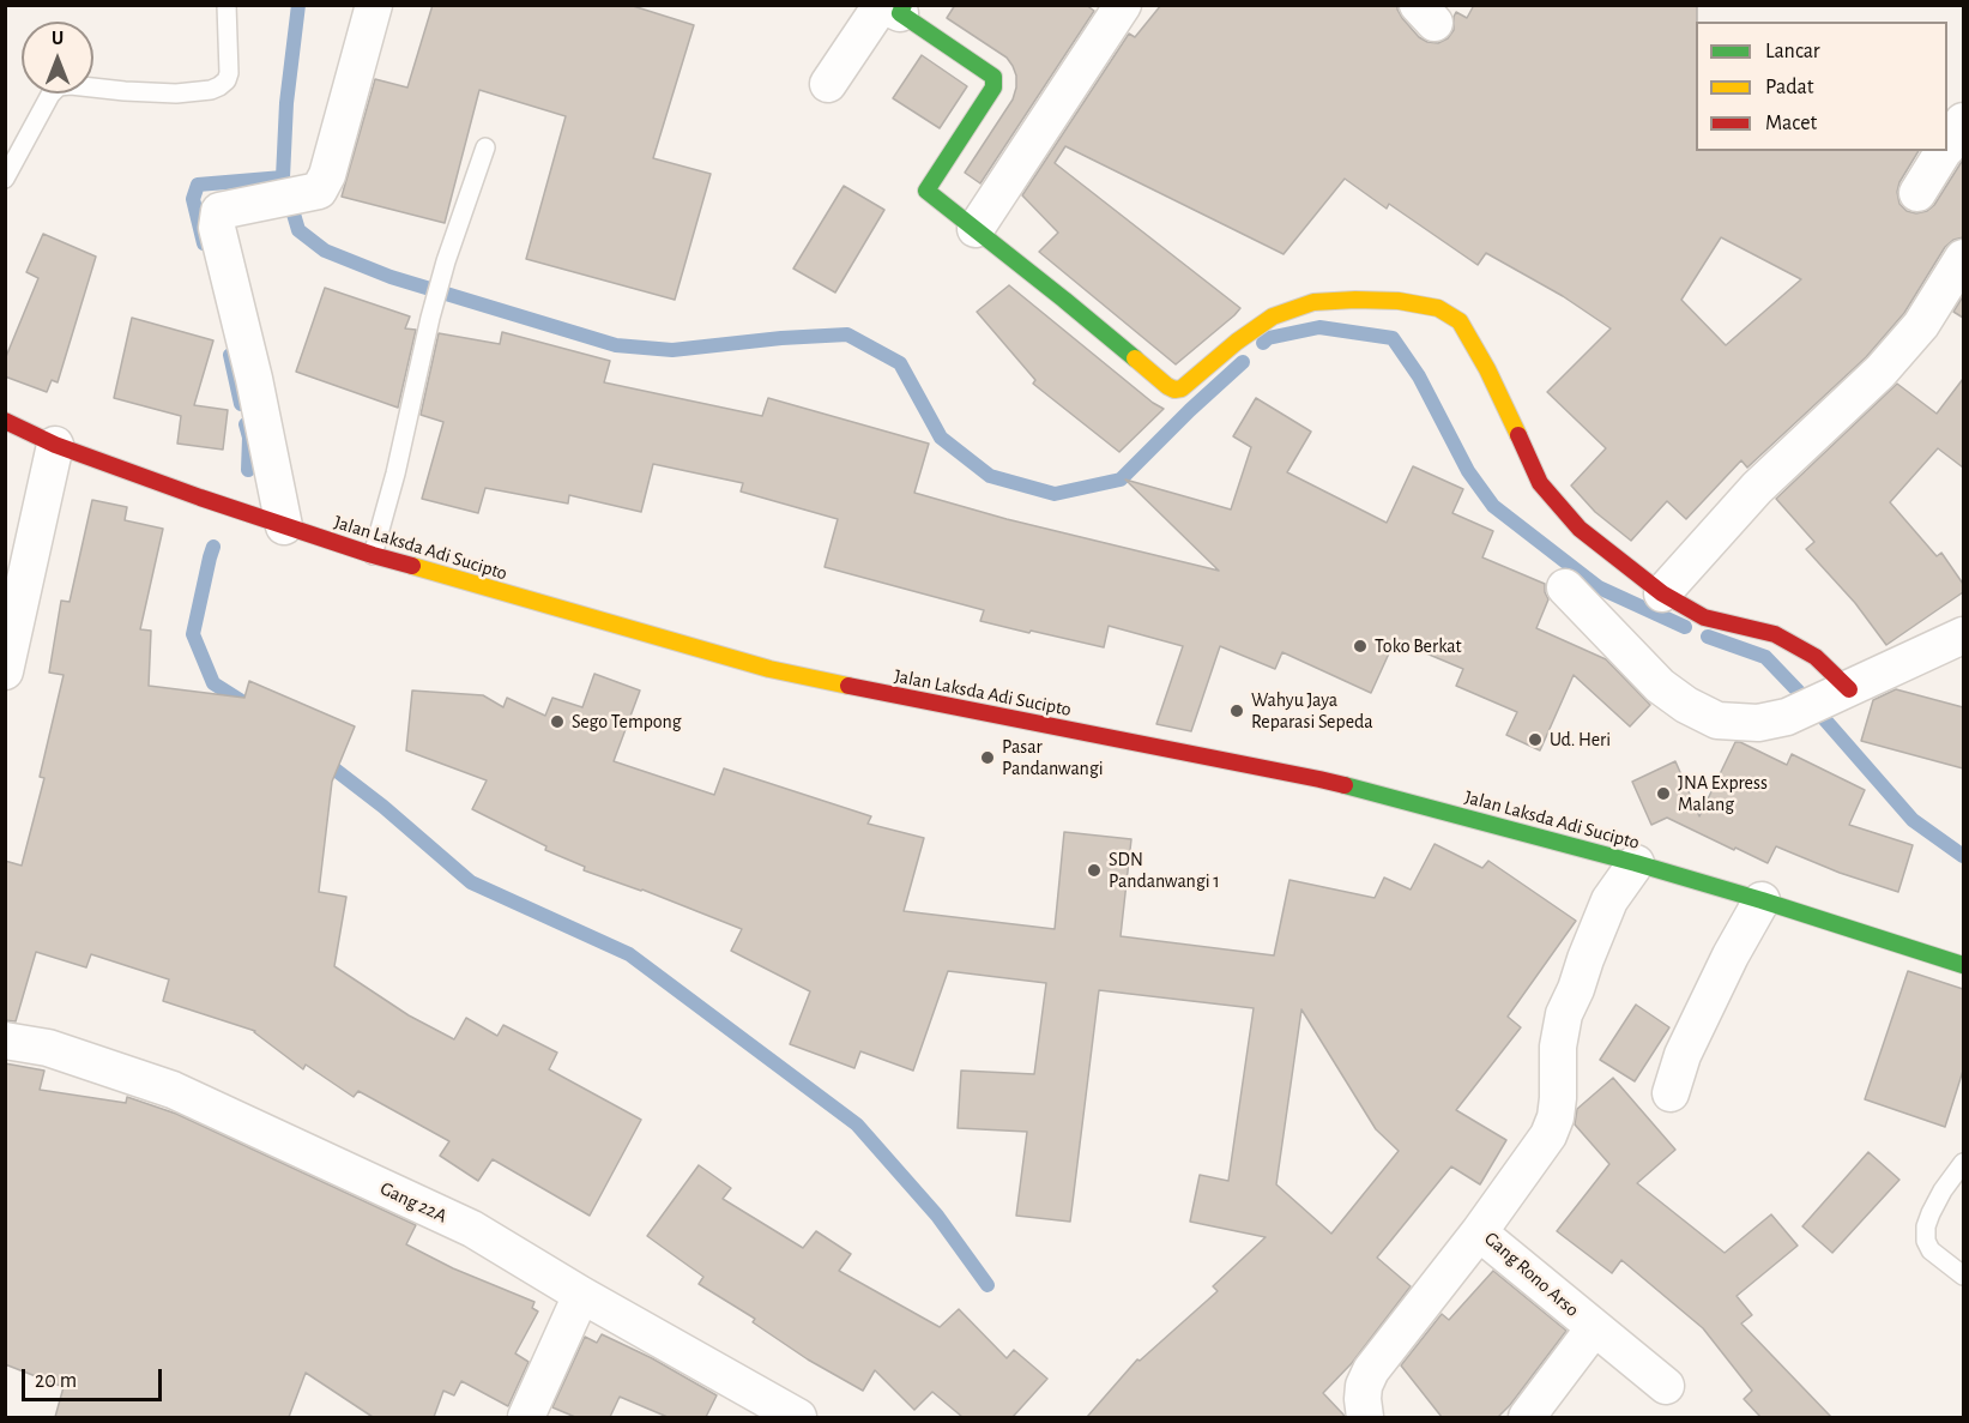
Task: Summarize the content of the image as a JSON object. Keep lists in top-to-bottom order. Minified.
{"streets":{"main road":["Jalan Laksda Adi Sucipto"],"street":["Gang 22A","Gang Rono Arso"]},"crossings":[["Jalan Laksda Adi Sucipto","Gang Rono Arso"]],"places":["Toko Berkat","Wahyu Jaya Reparasi Sepeda","Sego Tempong","Ud. Heri","Pasar Pandanwangi","JNA Express Malang","SDN Pandanwangi 1"],"legend":["Lancar","Padat","Macet"],"scale_bar":"20 m","north":"top"}
